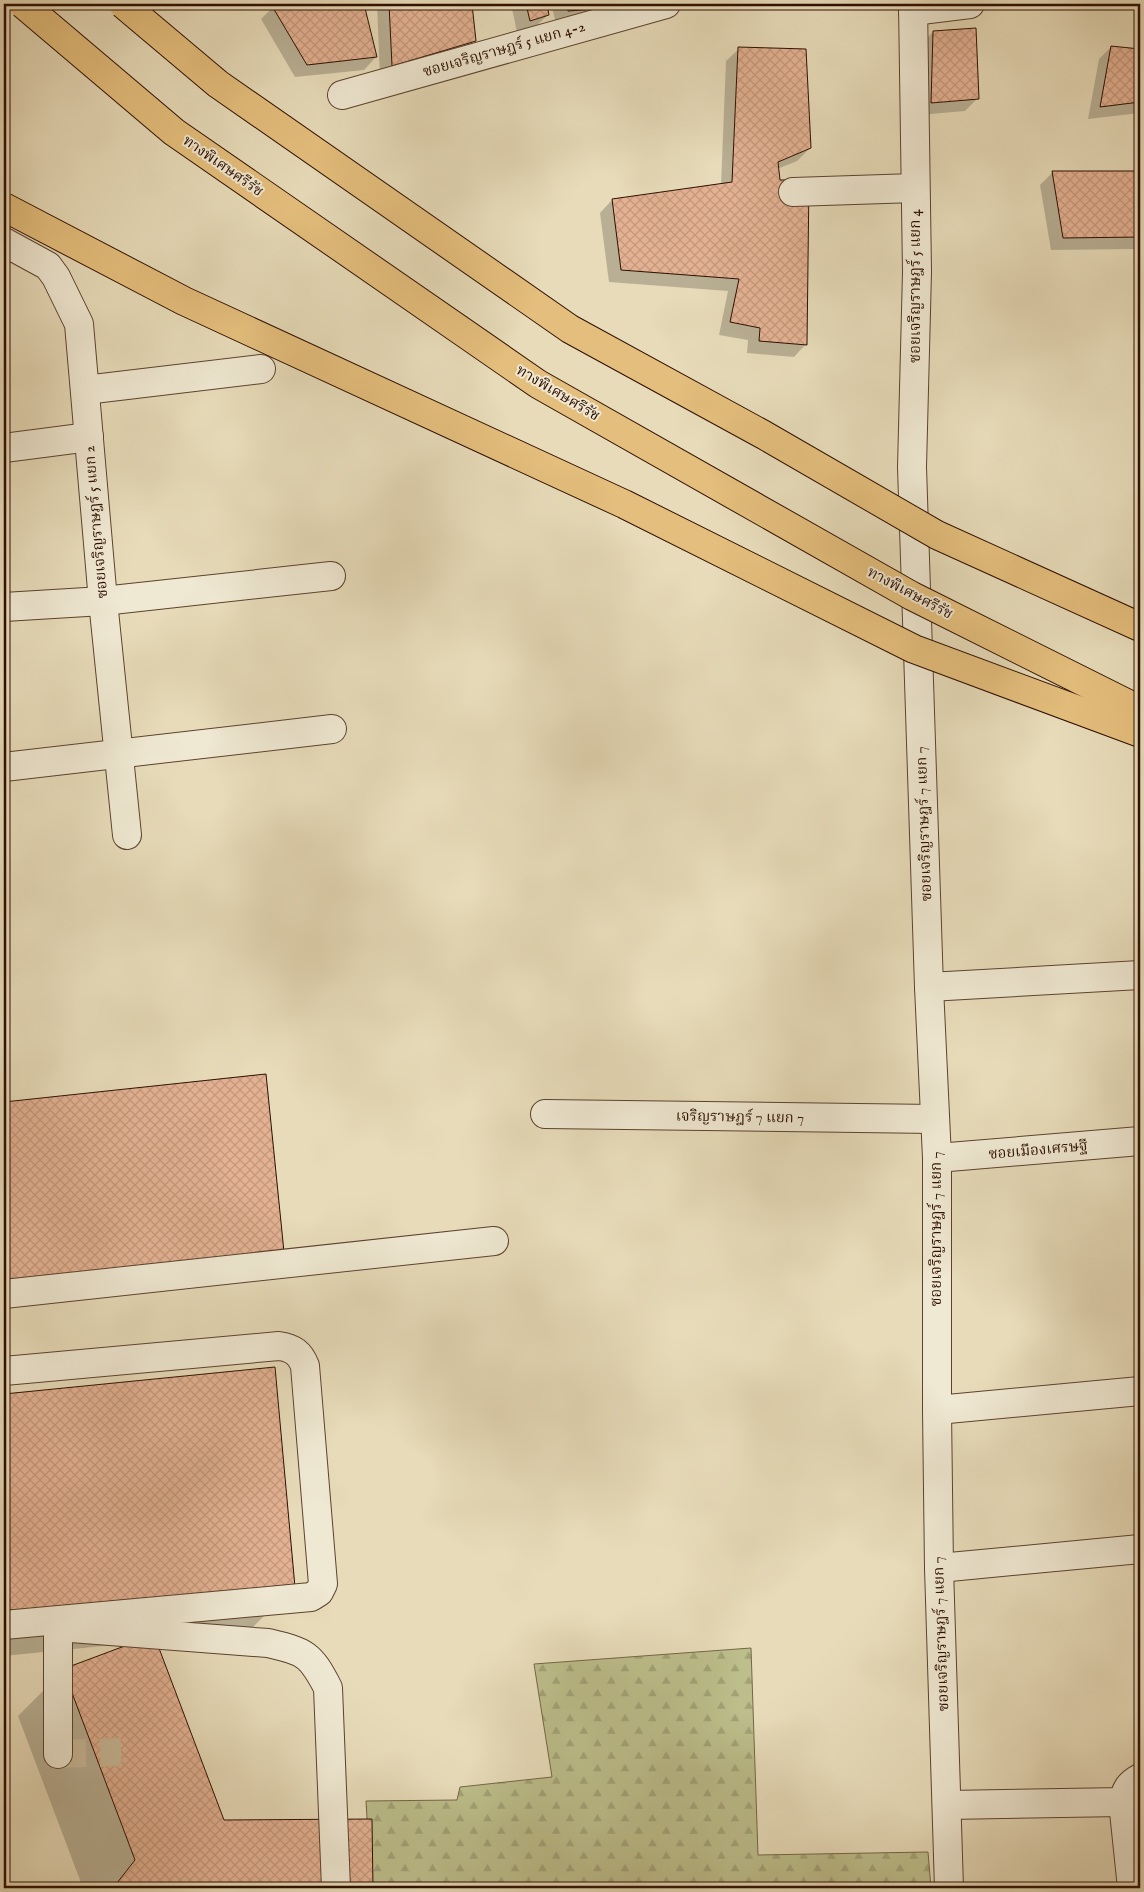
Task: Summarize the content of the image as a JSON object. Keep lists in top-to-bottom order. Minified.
{"streets":{"highway":["ทางพิเศษศรีรัช"],"street":["ซอยเจริญราษฎร์ 5 แยก 4-2","ซอยเจริญราษฎร์ 5 แยก 4","ซอยเจริญราษฎร์ 5 แยก 2","ซอยเจริญราษฎร์ 7 แยก 7","เจริญราษฎร์ 7 แยก 7","ซอยเมืองเศรษฐี"]},"crossings":[["ซอยเจริญราษฎร์ 5 แยก 4","ซอยเจริญราษฎร์ 7 แยก 7"],["ซอยเจริญราษฎร์ 7 แยก 7","เจริญราษฎร์ 7 แยก 7"],["ซอยเจริญราษฎร์ 7 แยก 7","ซอยเมืองเศรษฐี"]]}
